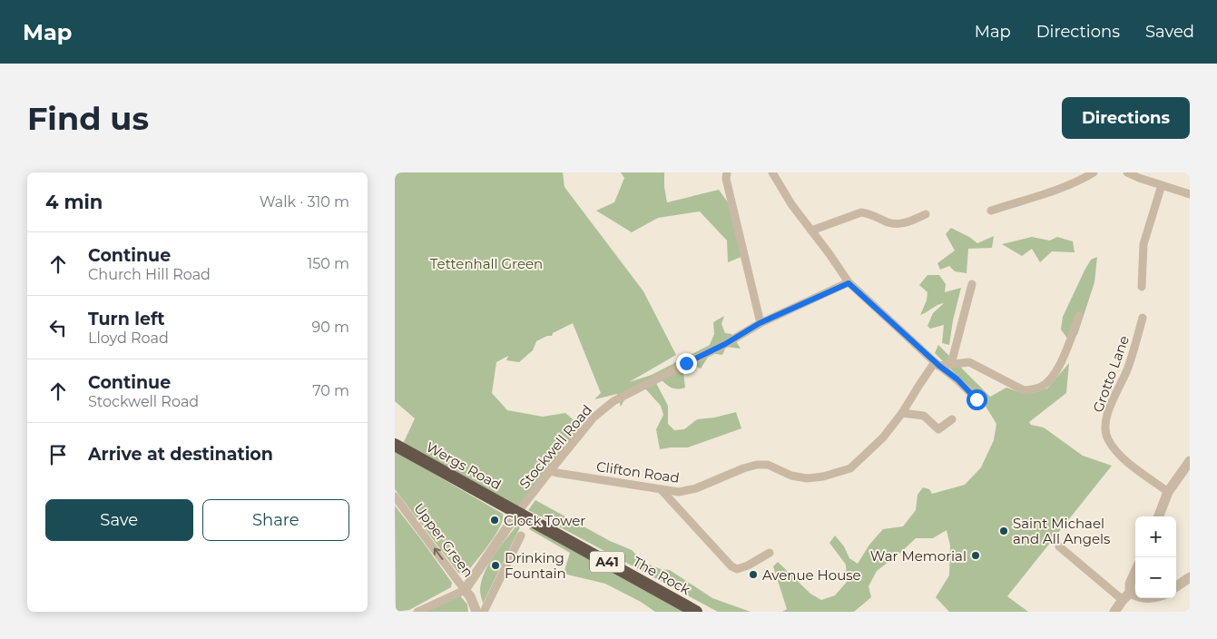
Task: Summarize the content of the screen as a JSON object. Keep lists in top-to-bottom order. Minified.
{"streets":{"highway":["Wergs Road","A41","The Rock"],"street":["Grotto Lane","Stockwell Road","Clifton Road","Upper Green"]},"crossings":[["Stockwell Road","Wergs Road"],["Stockwell Road","Clifton Road"],["Stockwell Road","Upper Green"],["Stockwell Road","The Rock"],["Wergs Road","Upper Green"],["Wergs Road","The Rock"],["Upper Green","The Rock"]],"one_way":["Upper Green"],"parks":["Tettenhall Green"],"places":["Clock Tower","Saint Michael and All Angels","War Memorial","Drinking Fountain","Avenue House"],"page":{"header":"Map","nav":["Map","Directions","Saved"],"buttons":["Directions",["Save","Share"]],"title":"Find us","heading":["4 min","Walk · 310 m"],"list":[["Continue","Church Hill Road","150 m"],["Turn left","Lloyd Road","90 m"],["Continue","Stockwell Road","70 m"],"Arrive at destination"],"map_buttons":["+","−"]}}
